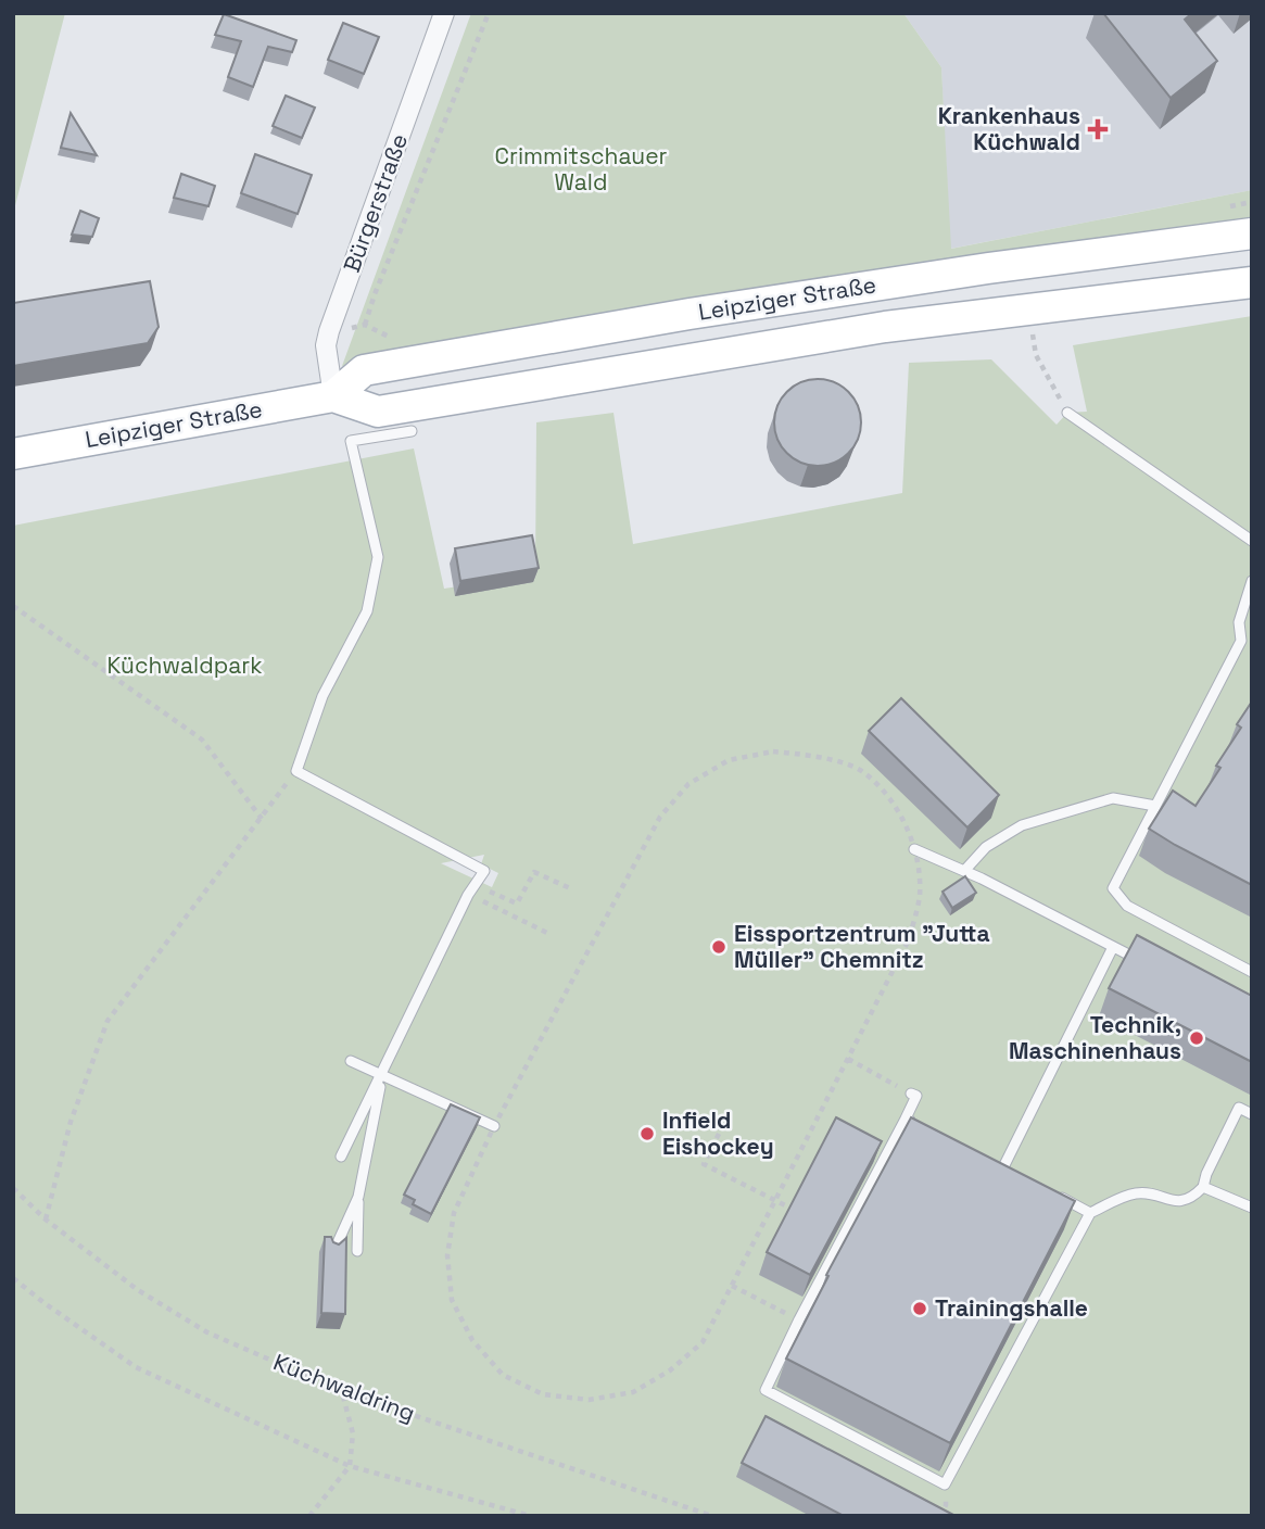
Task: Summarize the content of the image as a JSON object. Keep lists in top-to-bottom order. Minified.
{"streets":{"main road":["Leipziger Straße"],"street":["Bürgerstraße"],"path":["Küchwaldring"]},"crossings":[["Bürgerstraße","Leipziger Straße"]],"parks":["Crimmitschauer Wald","Küchwaldpark"],"places":{"health":["Krankenhaus Küchwald"],"other":["Eissportzentrum \"Jutta Müller\" Chemnitz","Technik, Maschinenhaus","Infield Eishockey","Trainingshalle"]}}
